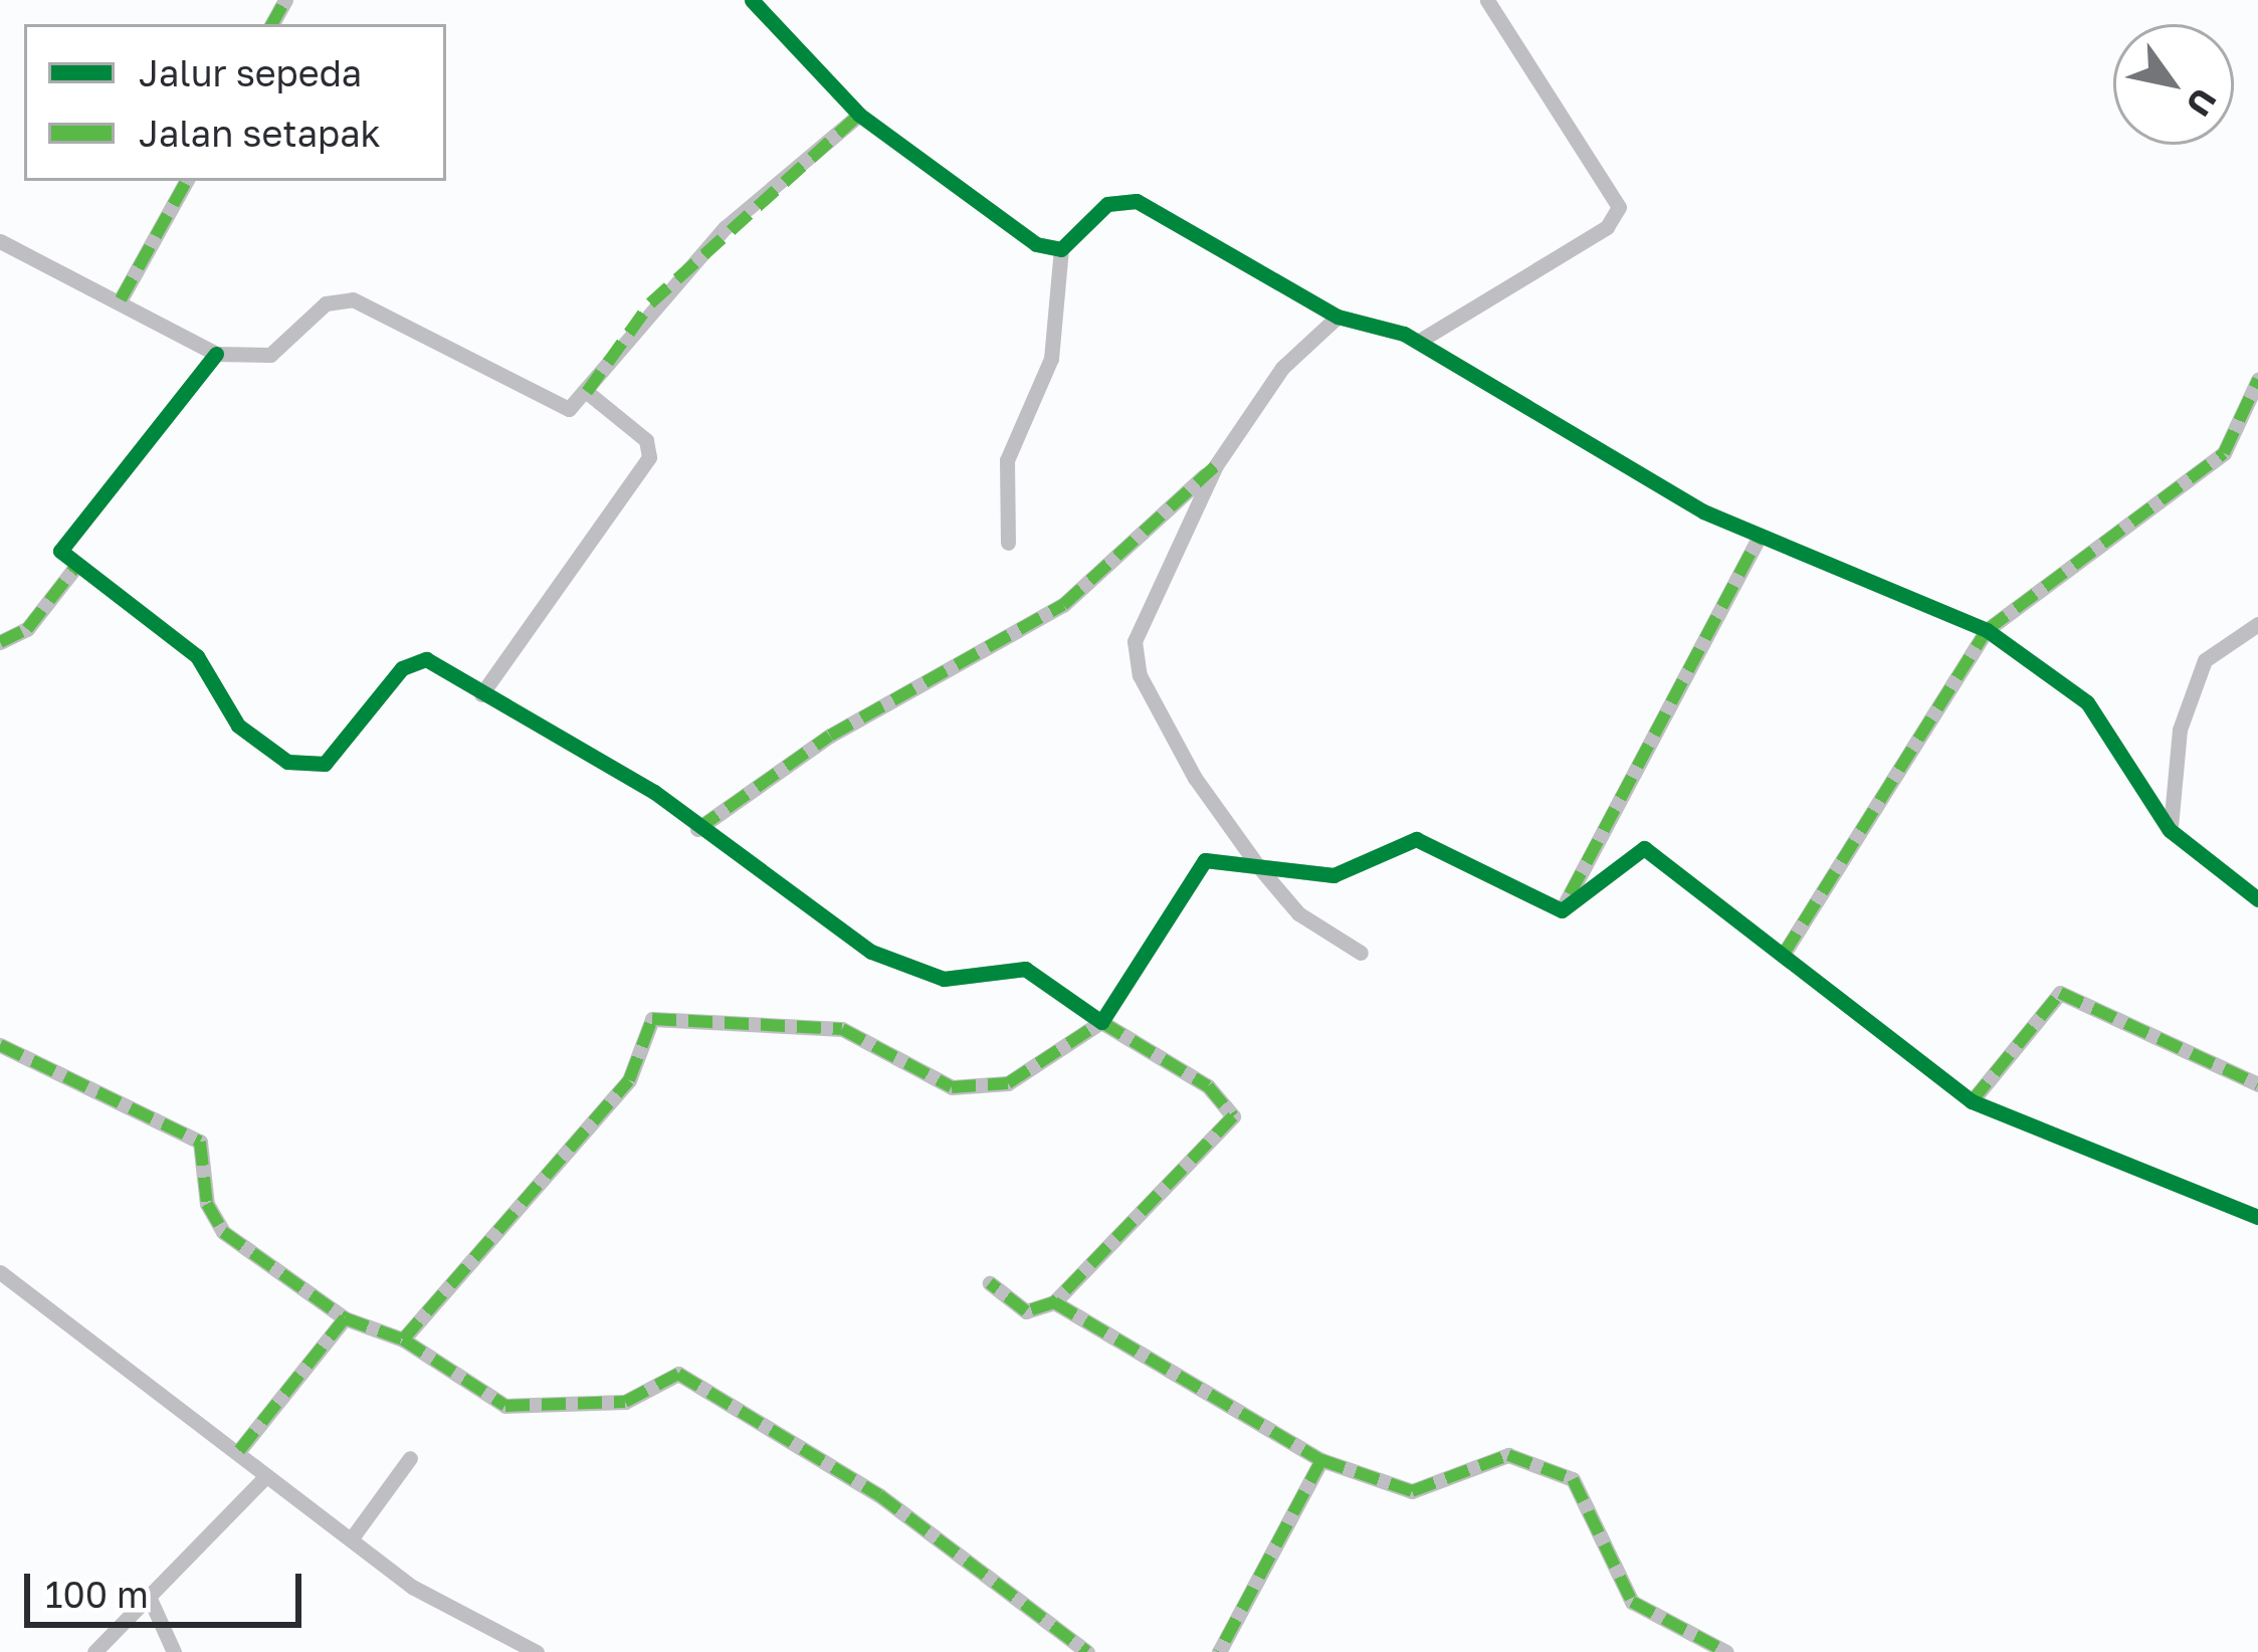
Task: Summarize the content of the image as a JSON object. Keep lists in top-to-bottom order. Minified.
{"legend":["Jalur sepeda","Jalan setapak"],"scale_bar":"100 m","north":"bottom right"}
